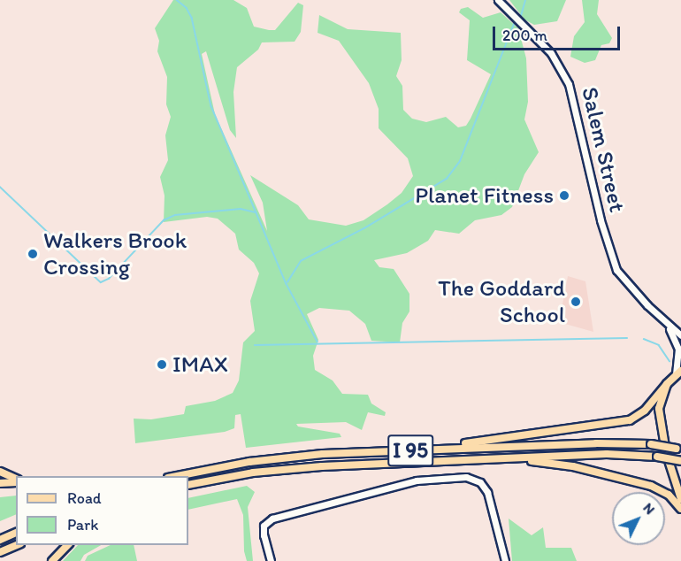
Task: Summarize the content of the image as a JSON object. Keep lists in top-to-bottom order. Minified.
{"streets":{"highway":["I 95"],"main road":["Salem Street"]},"places":["Planet Fitness","Walkers Brook Crossing","The Goddard School","IMAX"],"legend":["Road","Park"],"scale_bar":"200 m","north":"top right"}
